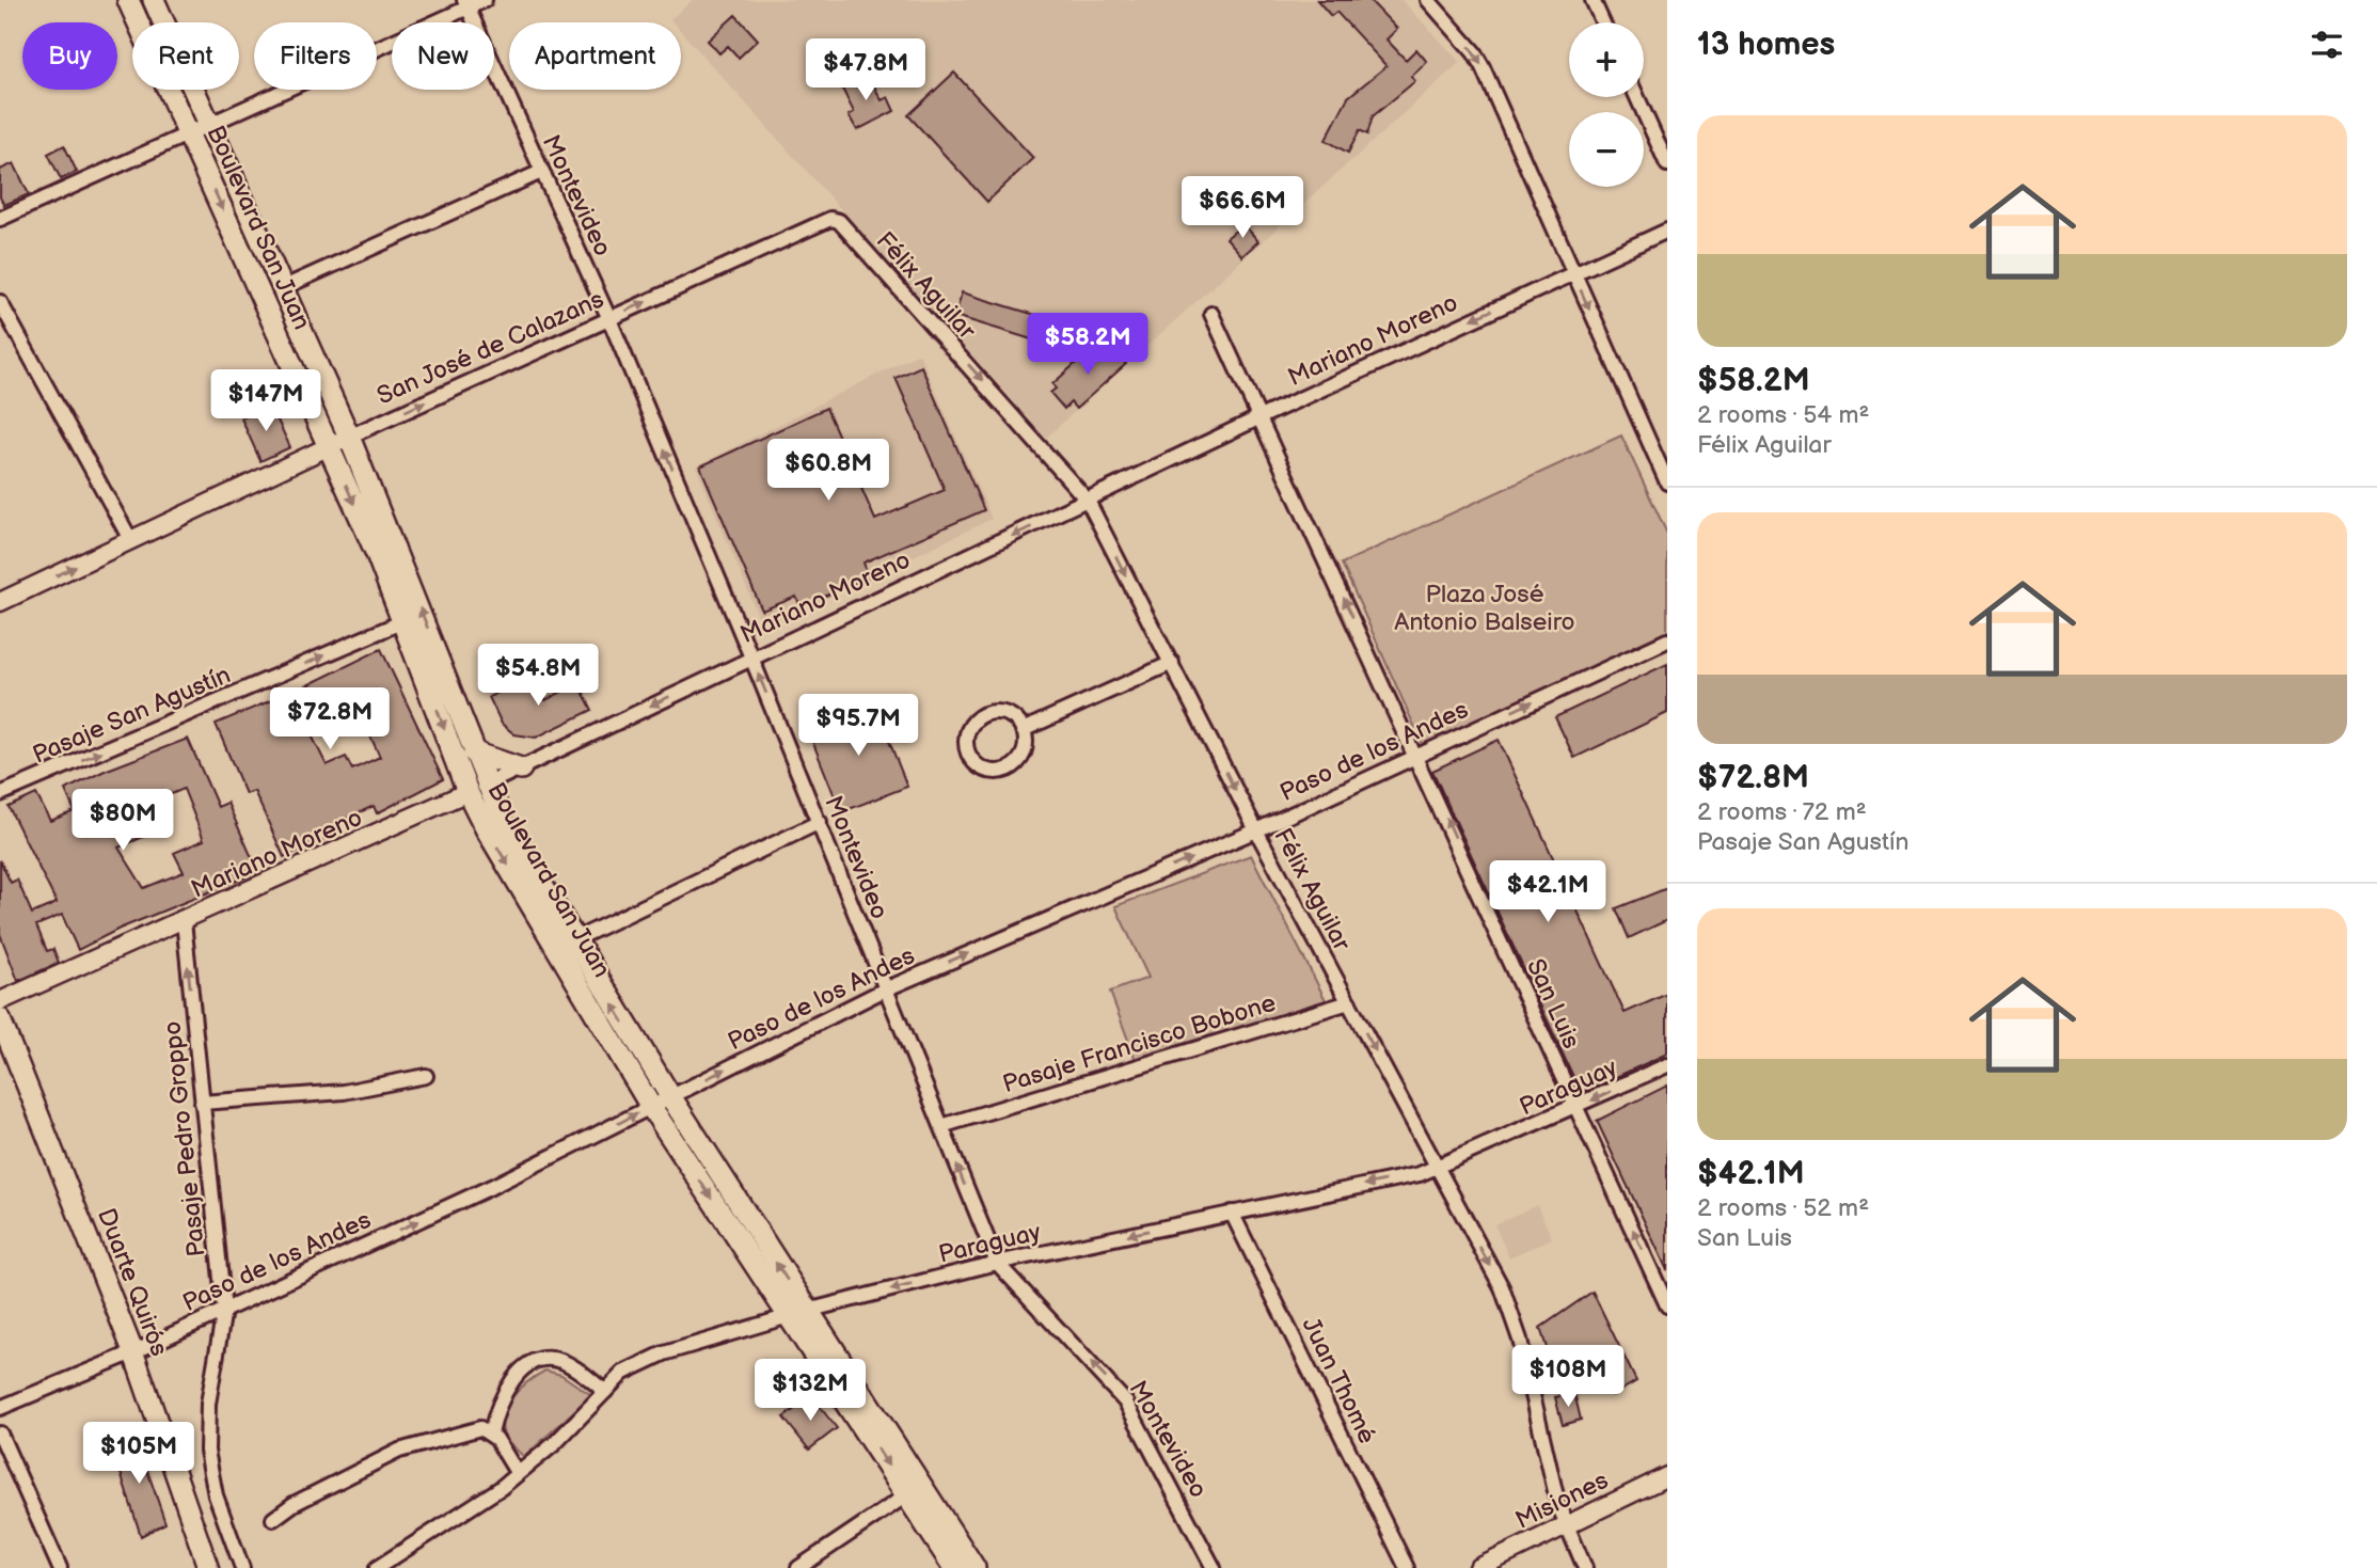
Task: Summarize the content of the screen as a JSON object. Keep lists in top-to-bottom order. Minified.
{"streets":{"main road":["Boulevard San Juan","Duarte Quirós"],"street":["Montevideo","Félix Aguilar","Mariano Moreno","San José de Calazans","Pasaje San Agustín","Paso de los Andes","San Luis","Pasaje Francisco Bobone","Paraguay","Pasaje Pedro Groppo","Juan Thomé","Misiones"]},"crossings":[["Montevideo","Mariano Moreno"],["Montevideo","San José de Calazans"],["Montevideo","Paso de los Andes"],["Montevideo","Pasaje Francisco Bobone"],["Montevideo","Paraguay"],["Boulevard San Juan","Mariano Moreno"],["Boulevard San Juan","San José de Calazans"],["Boulevard San Juan","Pasaje San Agustín"],["Boulevard San Juan","Paso de los Andes"],["Boulevard San Juan","Paraguay"],["Félix Aguilar","Mariano Moreno"],["Félix Aguilar","San José de Calazans"],["Félix Aguilar","Paso de los Andes"],["Félix Aguilar","Pasaje Francisco Bobone"],["Félix Aguilar","Paraguay"],["Félix Aguilar","Misiones"],["Mariano Moreno","San Luis"],["Mariano Moreno","Pasaje Pedro Groppo"],["Paso de los Andes","San Luis"],["Paso de los Andes","Pasaje Pedro Groppo"],["Paso de los Andes","Duarte Quirós"],["San Luis","Paraguay"],["Paraguay","Juan Thomé"]],"one_way":["Montevideo","Félix Aguilar","Mariano Moreno","San José de Calazans","Pasaje San Agustín","Paso de los Andes","San Luis","Paraguay"],"parks":["Plaza José Antonio Balseiro"],"page":{"heading":"13 homes","map_buttons":["+","−"],"chip":["Buy","Rent","Filters","New","Apartment"],"price":["$47.8M","$66.6M","$58.2M","$147M","$60.8M","$54.8M","$72.8M","$95.7M","$80M","$42.1M","$108M","$132M","$105M"],"list":[{"name":"$58.2M","note":"2 rooms · 54 m² · Félix Aguilar"},{"name":"$72.8M","note":"2 rooms · 72 m² · Pasaje San Agustín"},{"name":"$42.1M","note":"2 rooms · 52 m² · San Luis"}]}}
